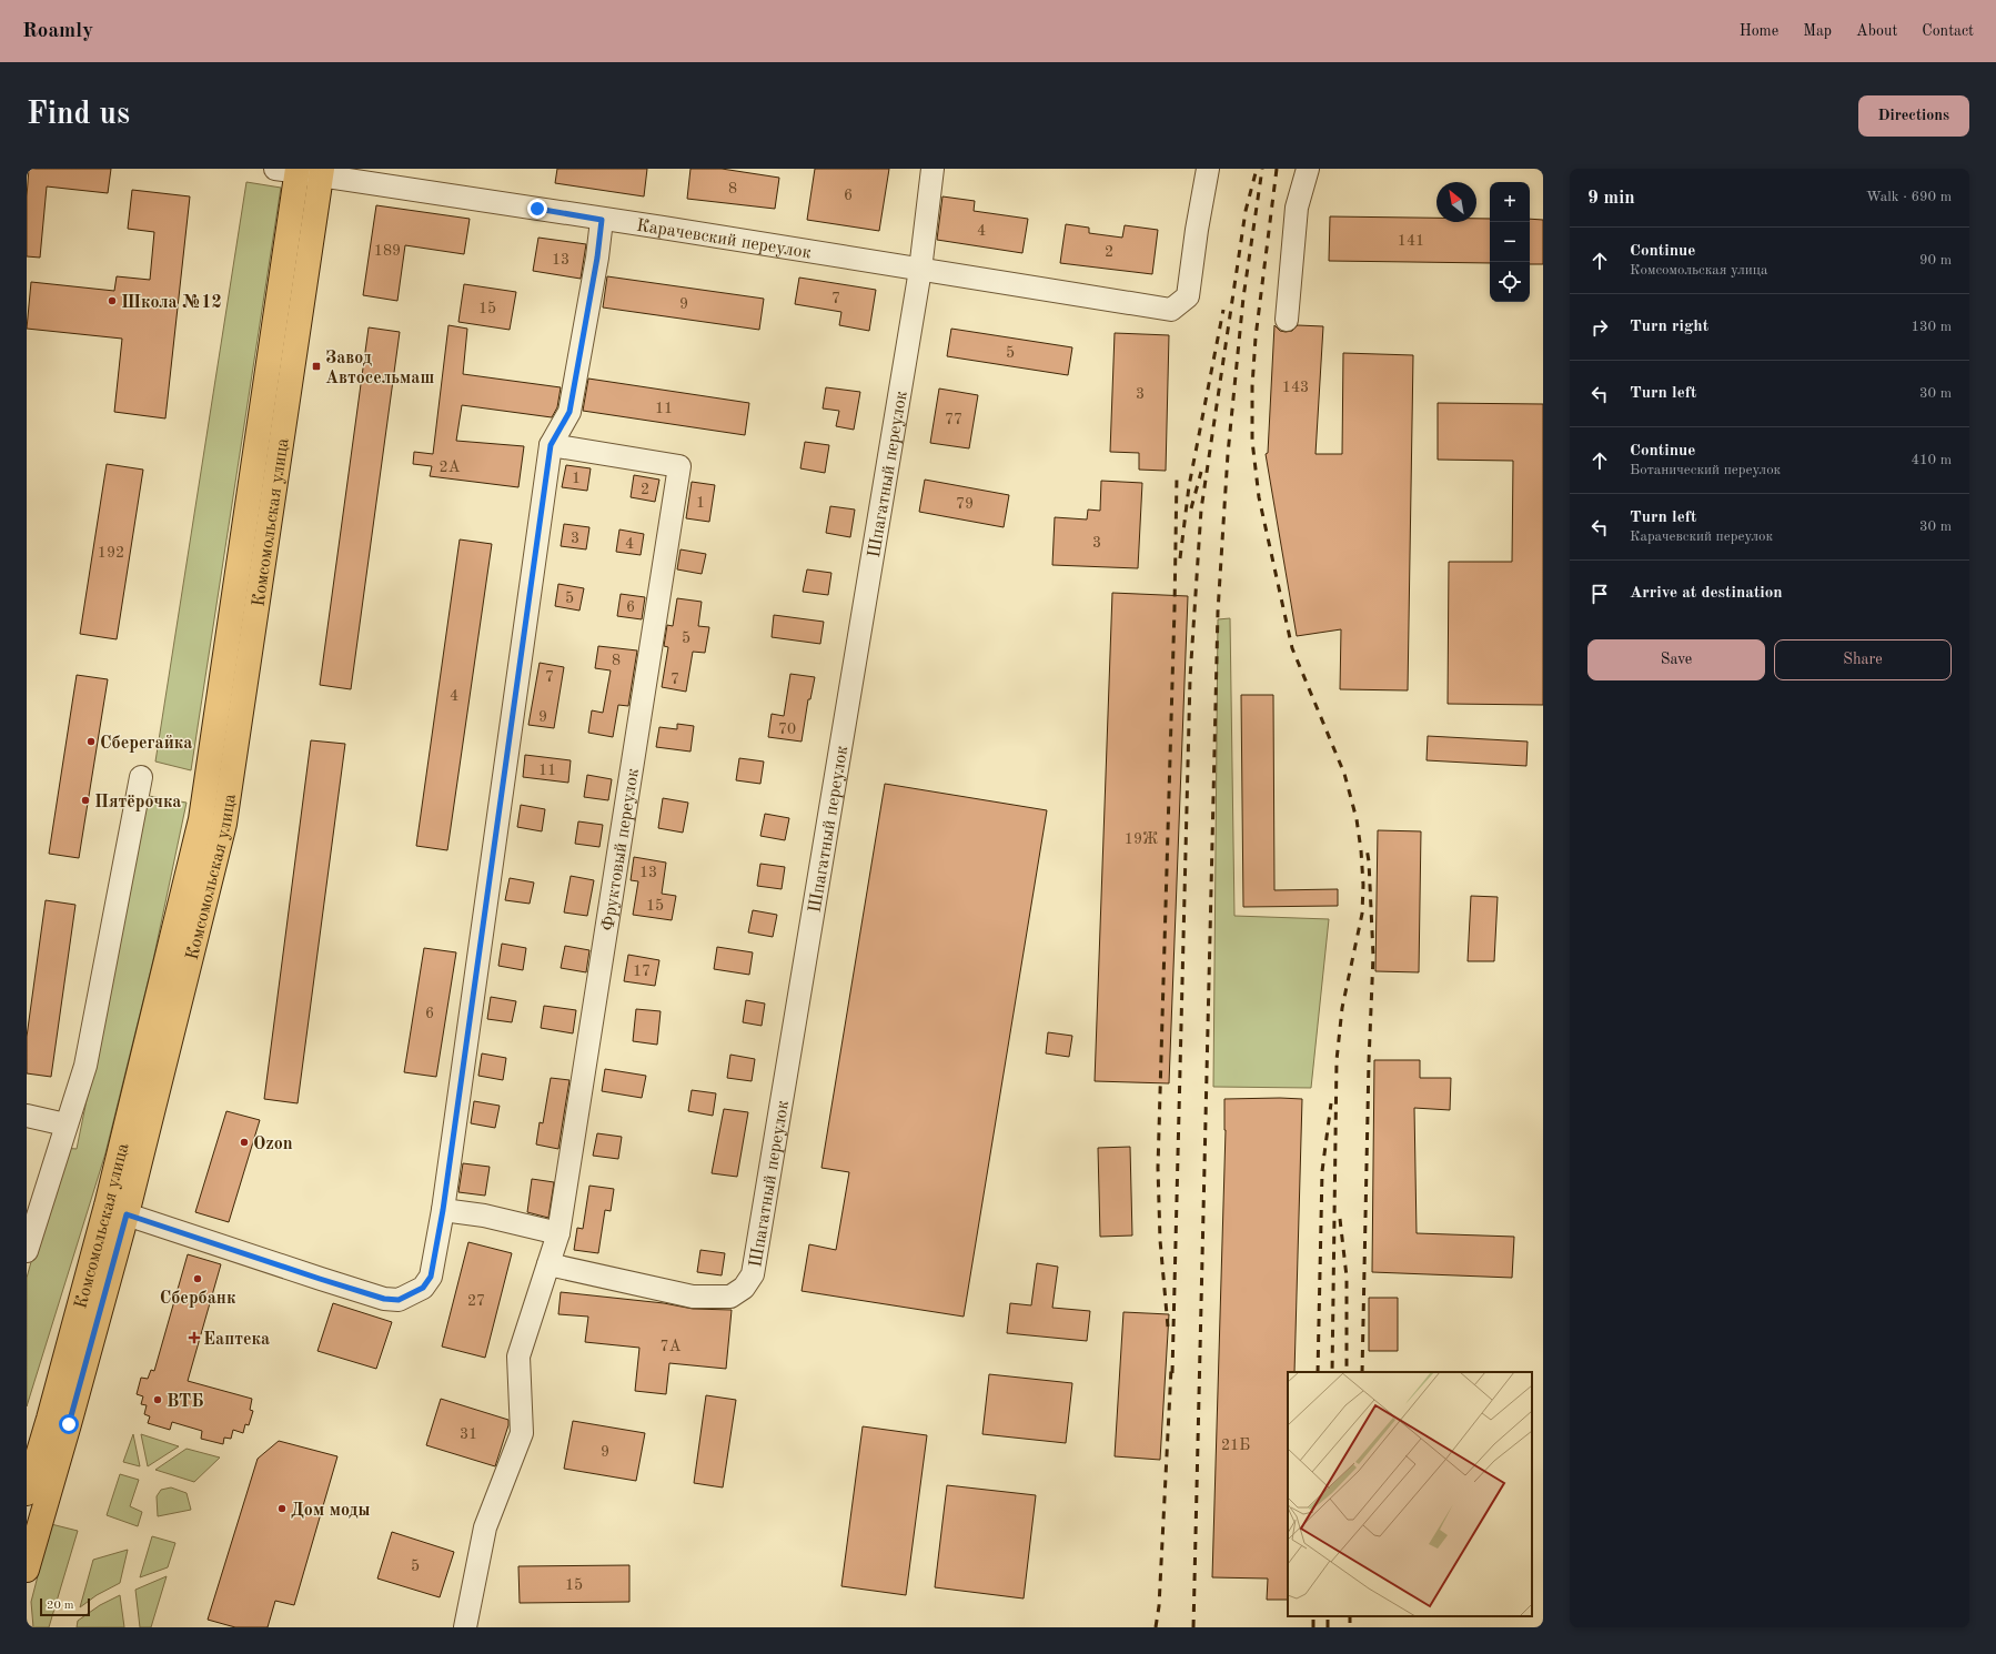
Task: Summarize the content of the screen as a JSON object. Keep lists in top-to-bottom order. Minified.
{"streets":{"main road":["Комсомольская улица"],"street":["Карачевский переулок","Шпагатный переулок","Фруктовый переулок"]},"crossings":[["Карачевский переулок","Шпагатный переулок"],["Карачевский переулок","Комсомольская улица"],["Шпагатный переулок","Фруктовый переулок"]],"places":{"other":["Школа №12","Сберегайка","Пятёрочка","Ozon","Сбербанк","ВТБ","Дом моды"],"transit":["Завод Автосельмаш"],"health":["Еаптека"]},"house_numbers":["8","6","4","141","189","2","13","7","9","15","5","143","3","11","77","2А","1","2","1","79","3","3","4","192","5","6","5","8","7","7","4","9","70","11","19Ж","13","15","17","6","27","7А","31","21Б","9","5","15"],"scale_bar":"20 m","north":"top left","page":{"header":"Roamly","nav":["Home","Map","About","Contact"],"buttons":["Directions",["Save","Share"]],"title":"Find us","heading":["9 min","Walk · 690 m"],"map_buttons":["+","−"],"list":[["Continue","Комсомольская улица","90 m"],["Turn right","130 m"],["Turn left","30 m"],["Continue","Ботанический переулок","410 m"],["Turn left","Карачевский переулок","30 m"],"Arrive at destination"],"scale":"20 m"}}
